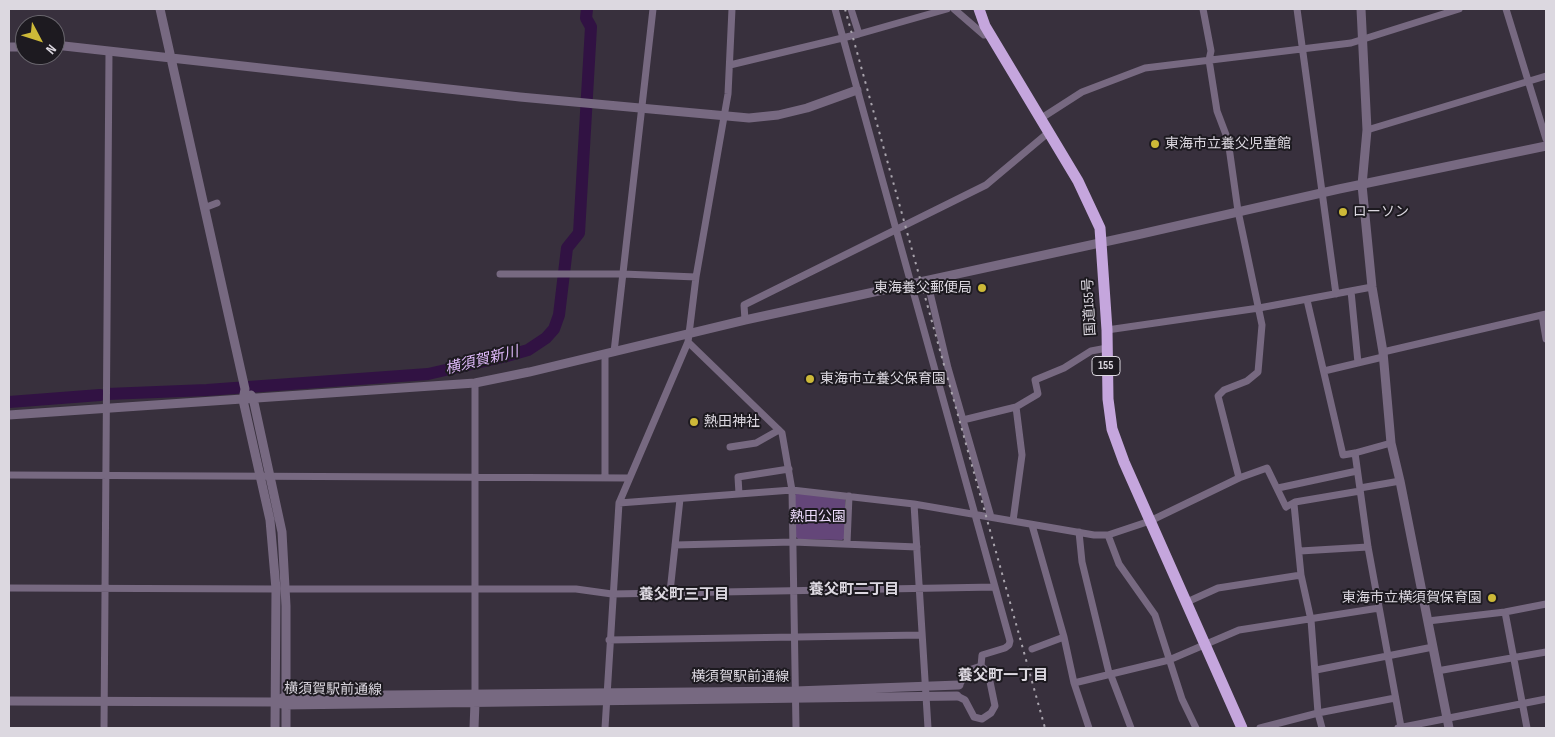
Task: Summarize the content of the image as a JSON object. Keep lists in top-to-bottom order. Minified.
{"streets":{"highway":["国道155号","155"],"street":["横須賀駅前通線"]},"districts":["養父町二丁目","養父町三丁目","養父町一丁目"],"water":["横須賀新川"],"parks":["熱田公園"],"places":["東海市立養父児童館","ローソン","東海養父郵便局","東海市立養父保育園","熱田神社","東海市立横須賀保育園"],"north":"bottom right"}
